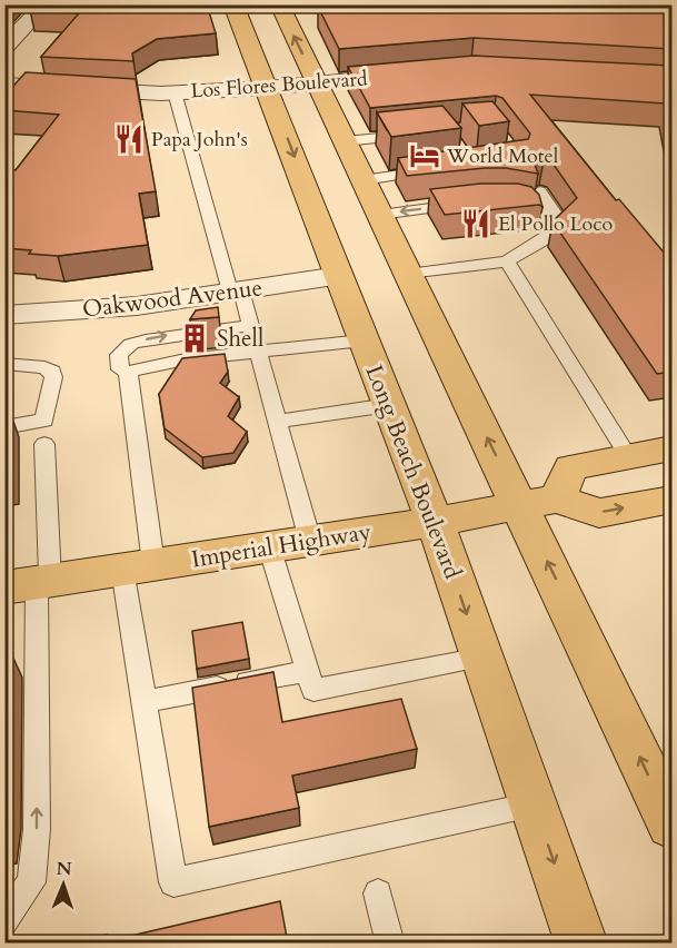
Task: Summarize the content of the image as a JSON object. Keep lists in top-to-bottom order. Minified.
{"streets":{"main road":["Long Beach Boulevard","Imperial Highway"],"street":["Los Flores Boulevard","Oakwood Avenue"]},"crossings":[["Los Flores Boulevard","Long Beach Boulevard"],["Oakwood Avenue","Long Beach Boulevard"],["Long Beach Boulevard","Imperial Highway"]],"places":{"restaurant":["Papa John's","El Pollo Loco"],"hotel":["World Motel"],"building":["Shell"]},"north":"top"}
